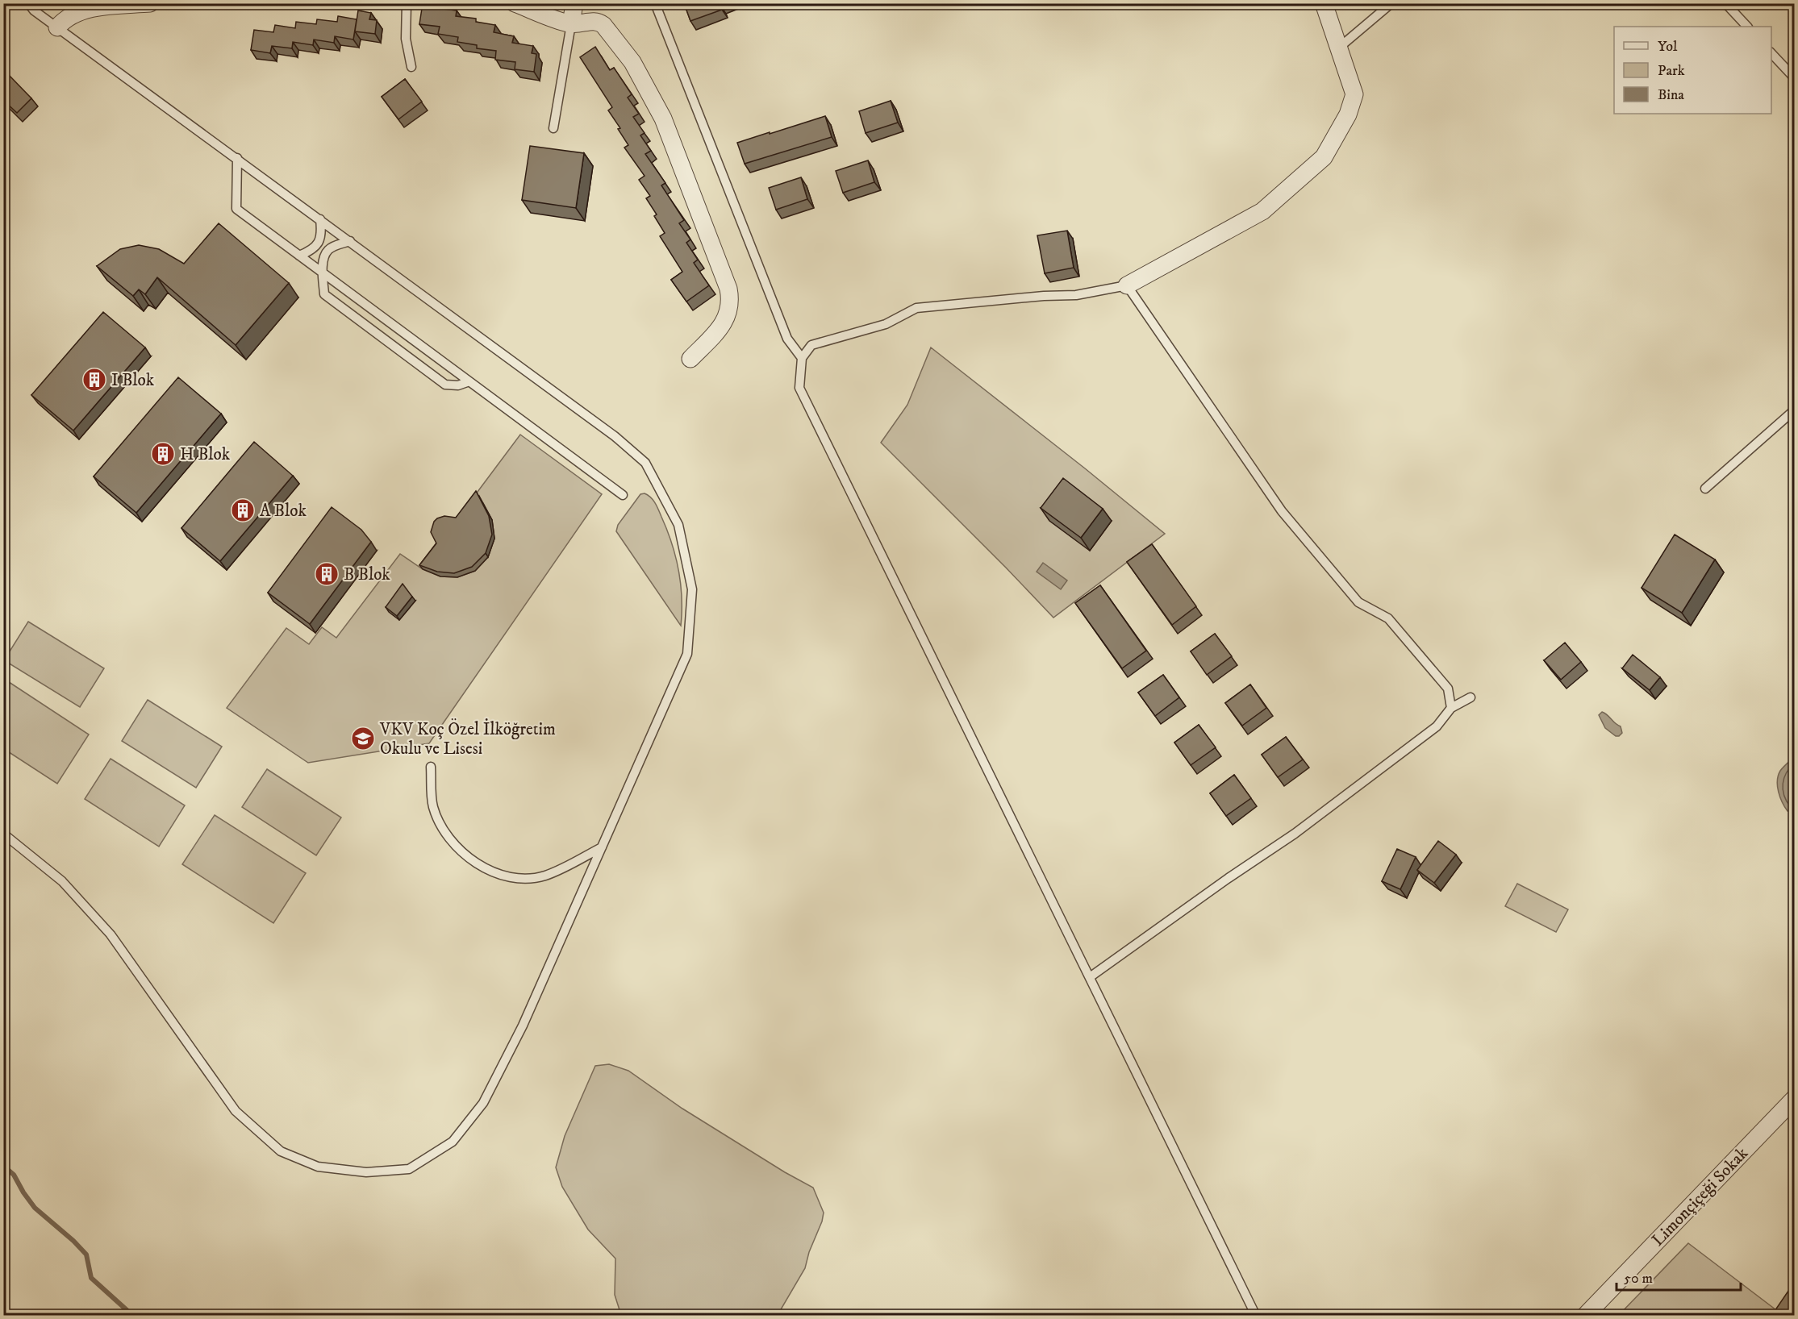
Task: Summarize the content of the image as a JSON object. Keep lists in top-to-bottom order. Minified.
{"streets":{"street":["Limonçiçeği Sokak"]},"places":{"building":["I Blok","H Blok","A Blok","B Blok"],"school or university":["VKV Koç Özel İlköğretim Okulu ve Lisesi"]},"legend":["Yol","Park","Bina"],"scale_bar":"50 m"}
